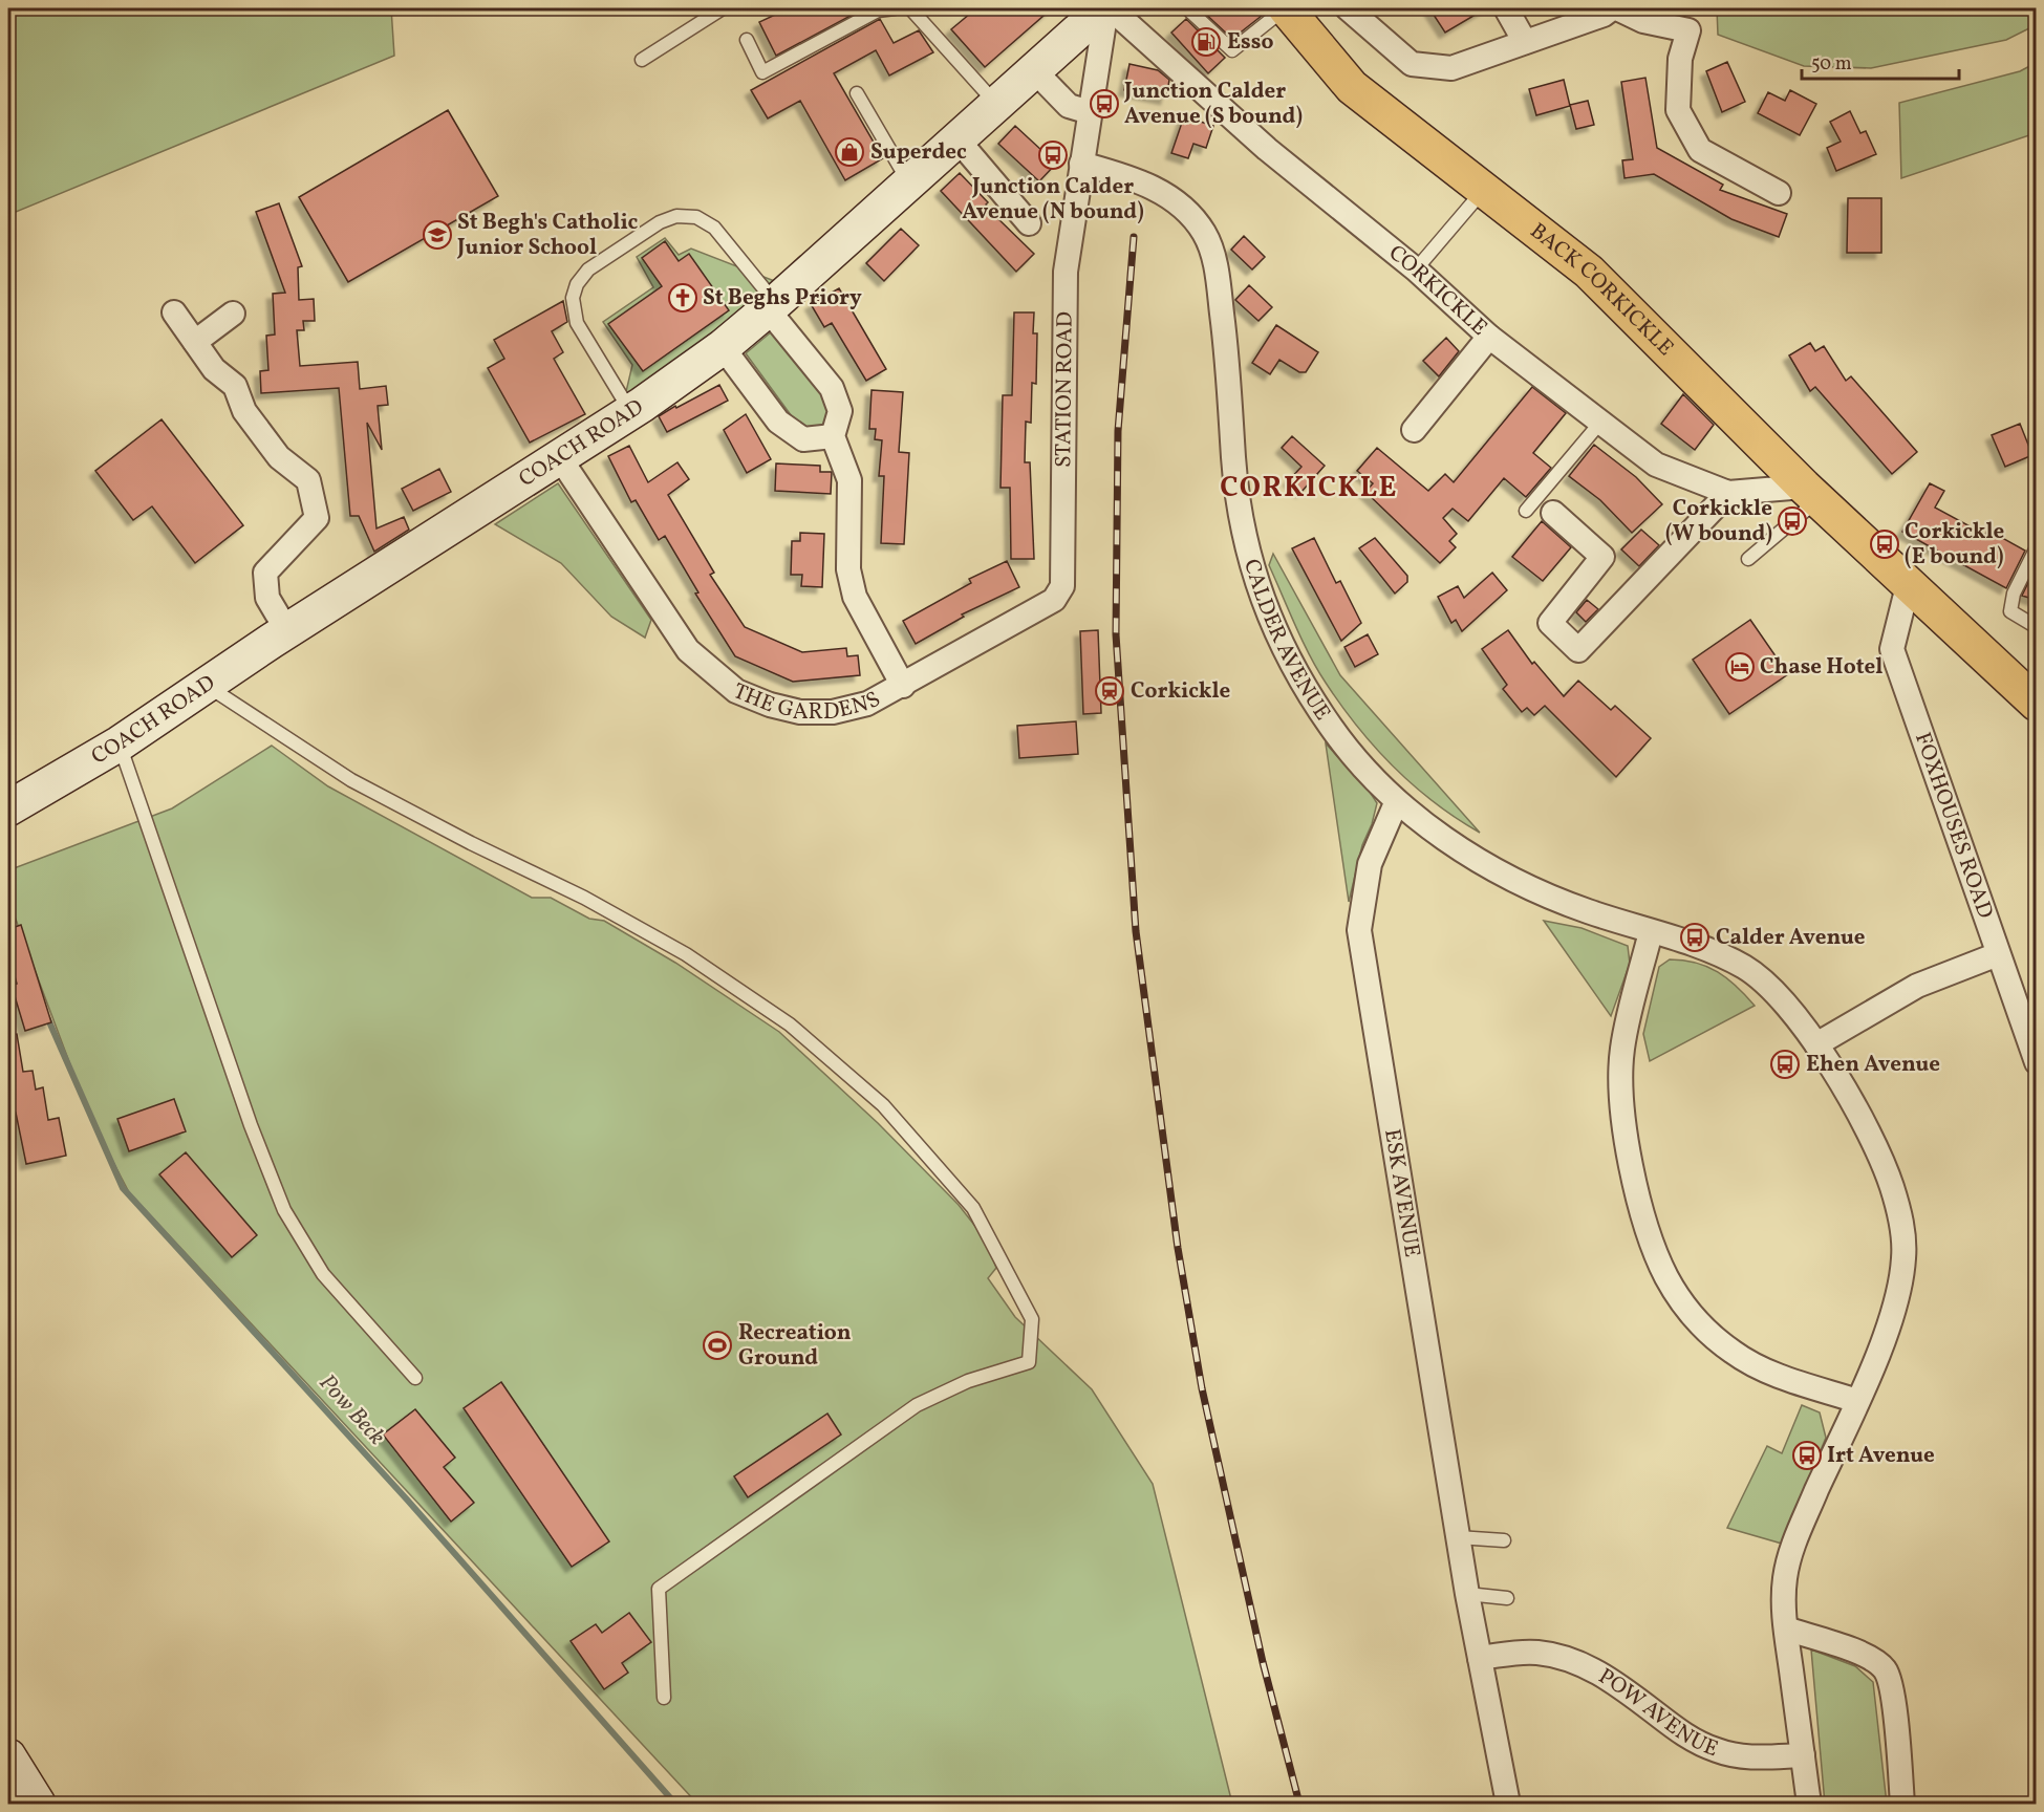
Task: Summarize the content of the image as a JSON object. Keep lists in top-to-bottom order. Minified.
{"streets":{"main road":["BACK CORKICKLE"],"street":["CORKICKLE","STATION ROAD","COACH ROAD","CALDER AVENUE","THE GARDENS","FOXHOUSES ROAD","ESK AVENUE","POW AVENUE"]},"crossings":[["CORKICKLE","BACK CORKICKLE"],["CORKICKLE","STATION ROAD"],["CORKICKLE","COACH ROAD"],["BACK CORKICKLE","FOXHOUSES ROAD"],["STATION ROAD","COACH ROAD"],["STATION ROAD","CALDER AVENUE"],["STATION ROAD","THE GARDENS"],["COACH ROAD","THE GARDENS"],["CALDER AVENUE","ESK AVENUE"],["CALDER AVENUE","POW AVENUE"],["ESK AVENUE","POW AVENUE"]],"districts":["CORKICKLE"],"water":["Pow Beck"],"places":{"fuel station":["Esso"],"bus stop":["Junction Calder Avenue (S bound)","Junction Calder Avenue (N bound)","Corkickle (W bound)","Corkickle (E bound)","Calder Avenue","Ehen Avenue","Irt Avenue"],"shop":["Superdec"],"school or university":["St Begh's Catholic Junior School"],"church":["St Beghs Priory"],"hotel":["Chase Hotel"],"station":["Corkickle"],"sports":["Recreation Ground"]},"scale_bar":"50 m"}
